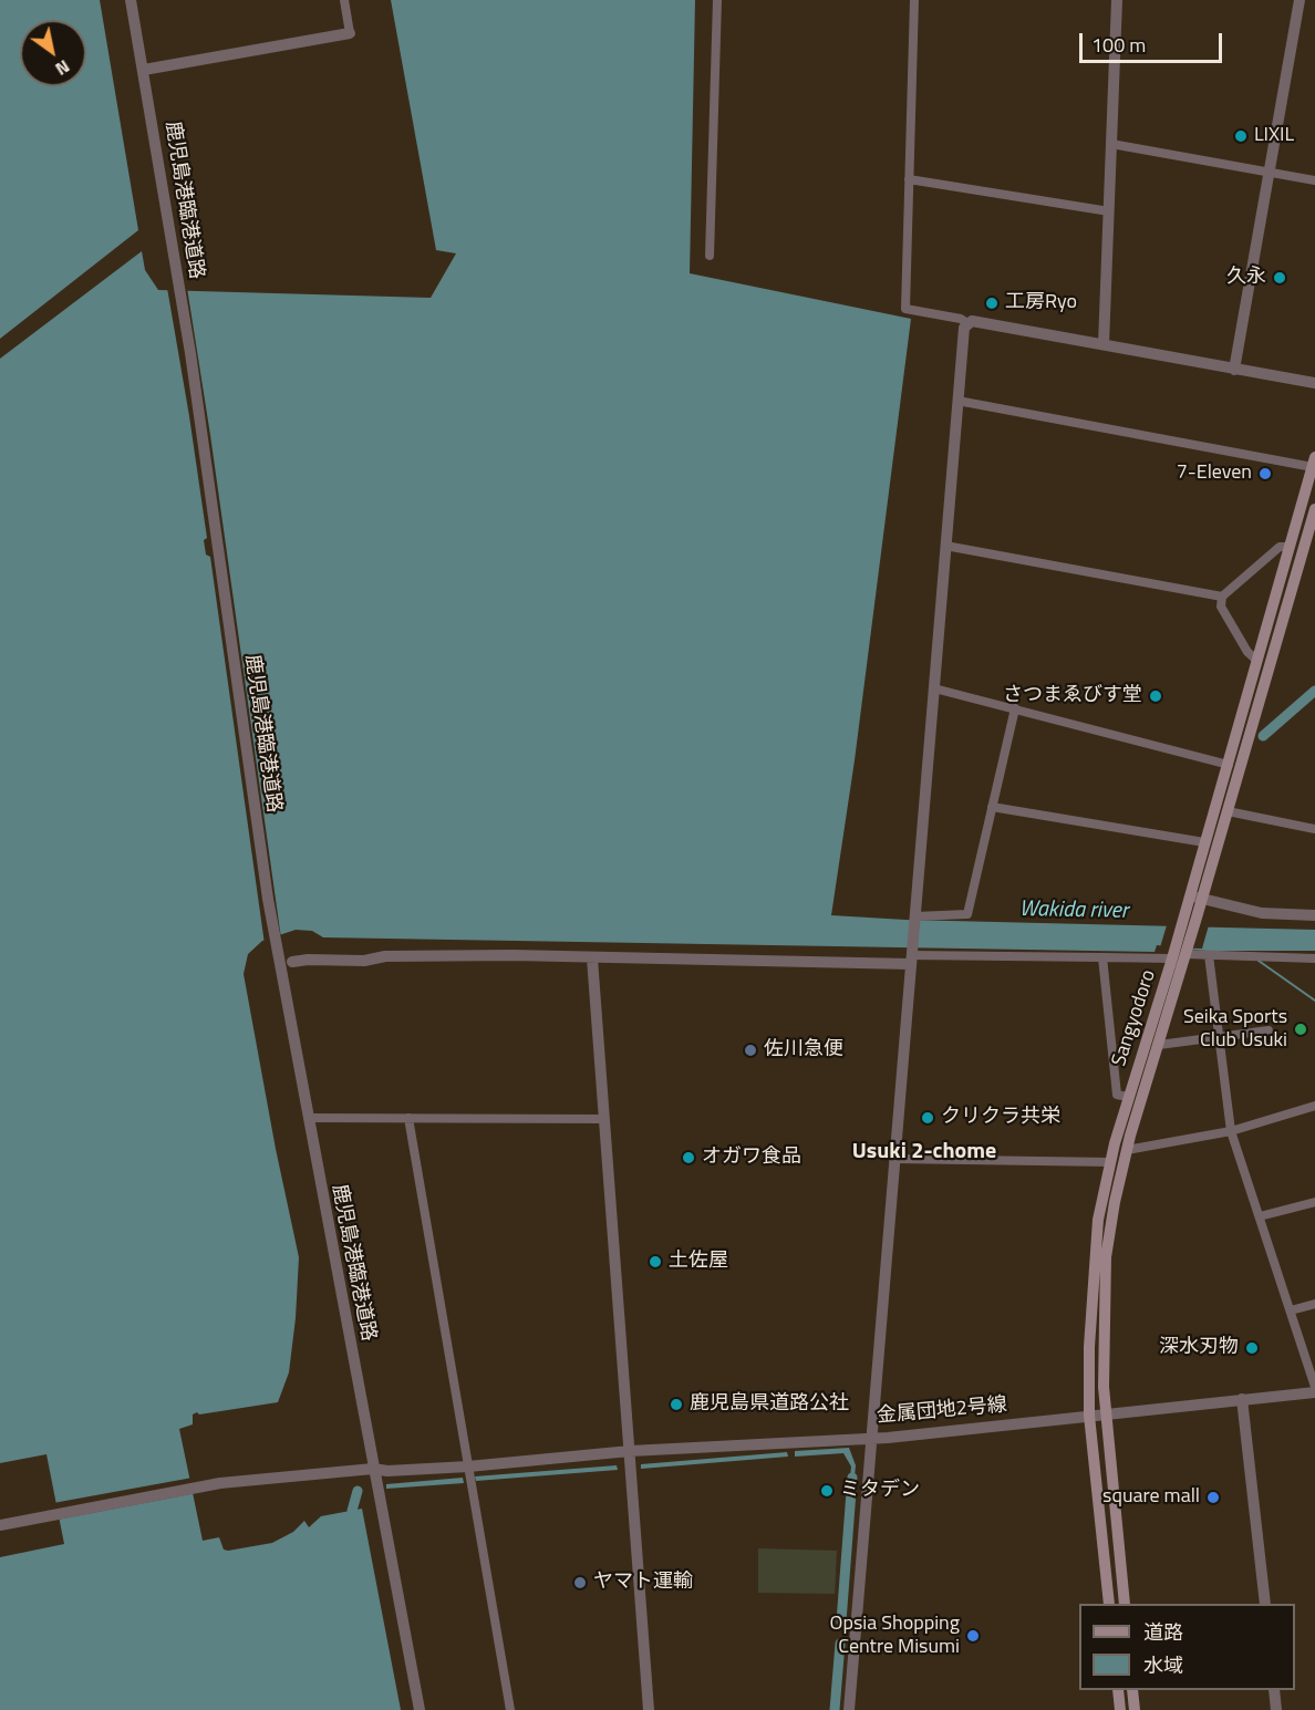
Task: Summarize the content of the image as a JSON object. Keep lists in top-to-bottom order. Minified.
{"streets":{"main road":["Sangyodoro"],"street":["鹿児島港臨港道路","金属団地2号線"]},"crossings":[["鹿児島港臨港道路","金属団地2号線"],["Sangyodoro","金属団地2号線"]],"districts":["Usuki 2-chome"],"water":["Wakida river"],"places":["LIXIL","久永","工房Ryo","7-Eleven","さつまゑびす堂","Seika Sports Club Usuki","佐川急便","クリクラ共栄","オガワ食品","土佐屋","深水刃物","鹿児島県道路公社","ミタデン","square mall","ヤマト運輸","Opsia Shopping Centre Misumi"],"legend":["道路","水域"],"scale_bar":"100 m","north":"bottom right"}
